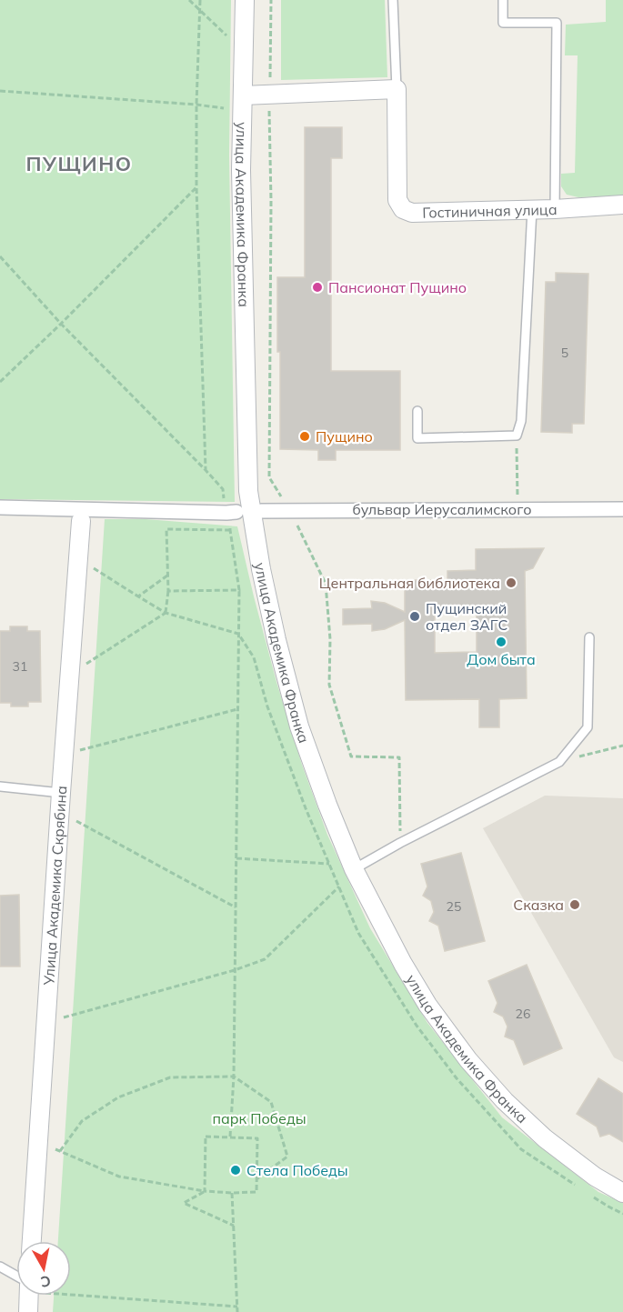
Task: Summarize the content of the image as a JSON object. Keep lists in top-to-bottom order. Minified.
{"streets":{"street":["Гостиничная улица","улица Академика Франка","бульвар Иерусалимского","Улица Академика Скрябина"]},"districts":["ПУЩИНО"],"parks":["парк Победы"],"places":["Пансионат Пущино","Пущино","Центральная библиотека","Пущинский отдел ЗАГС","Дом быта","Сказка","Стела Победы"],"house_numbers":["5","31","25","26"],"north":"bottom"}
